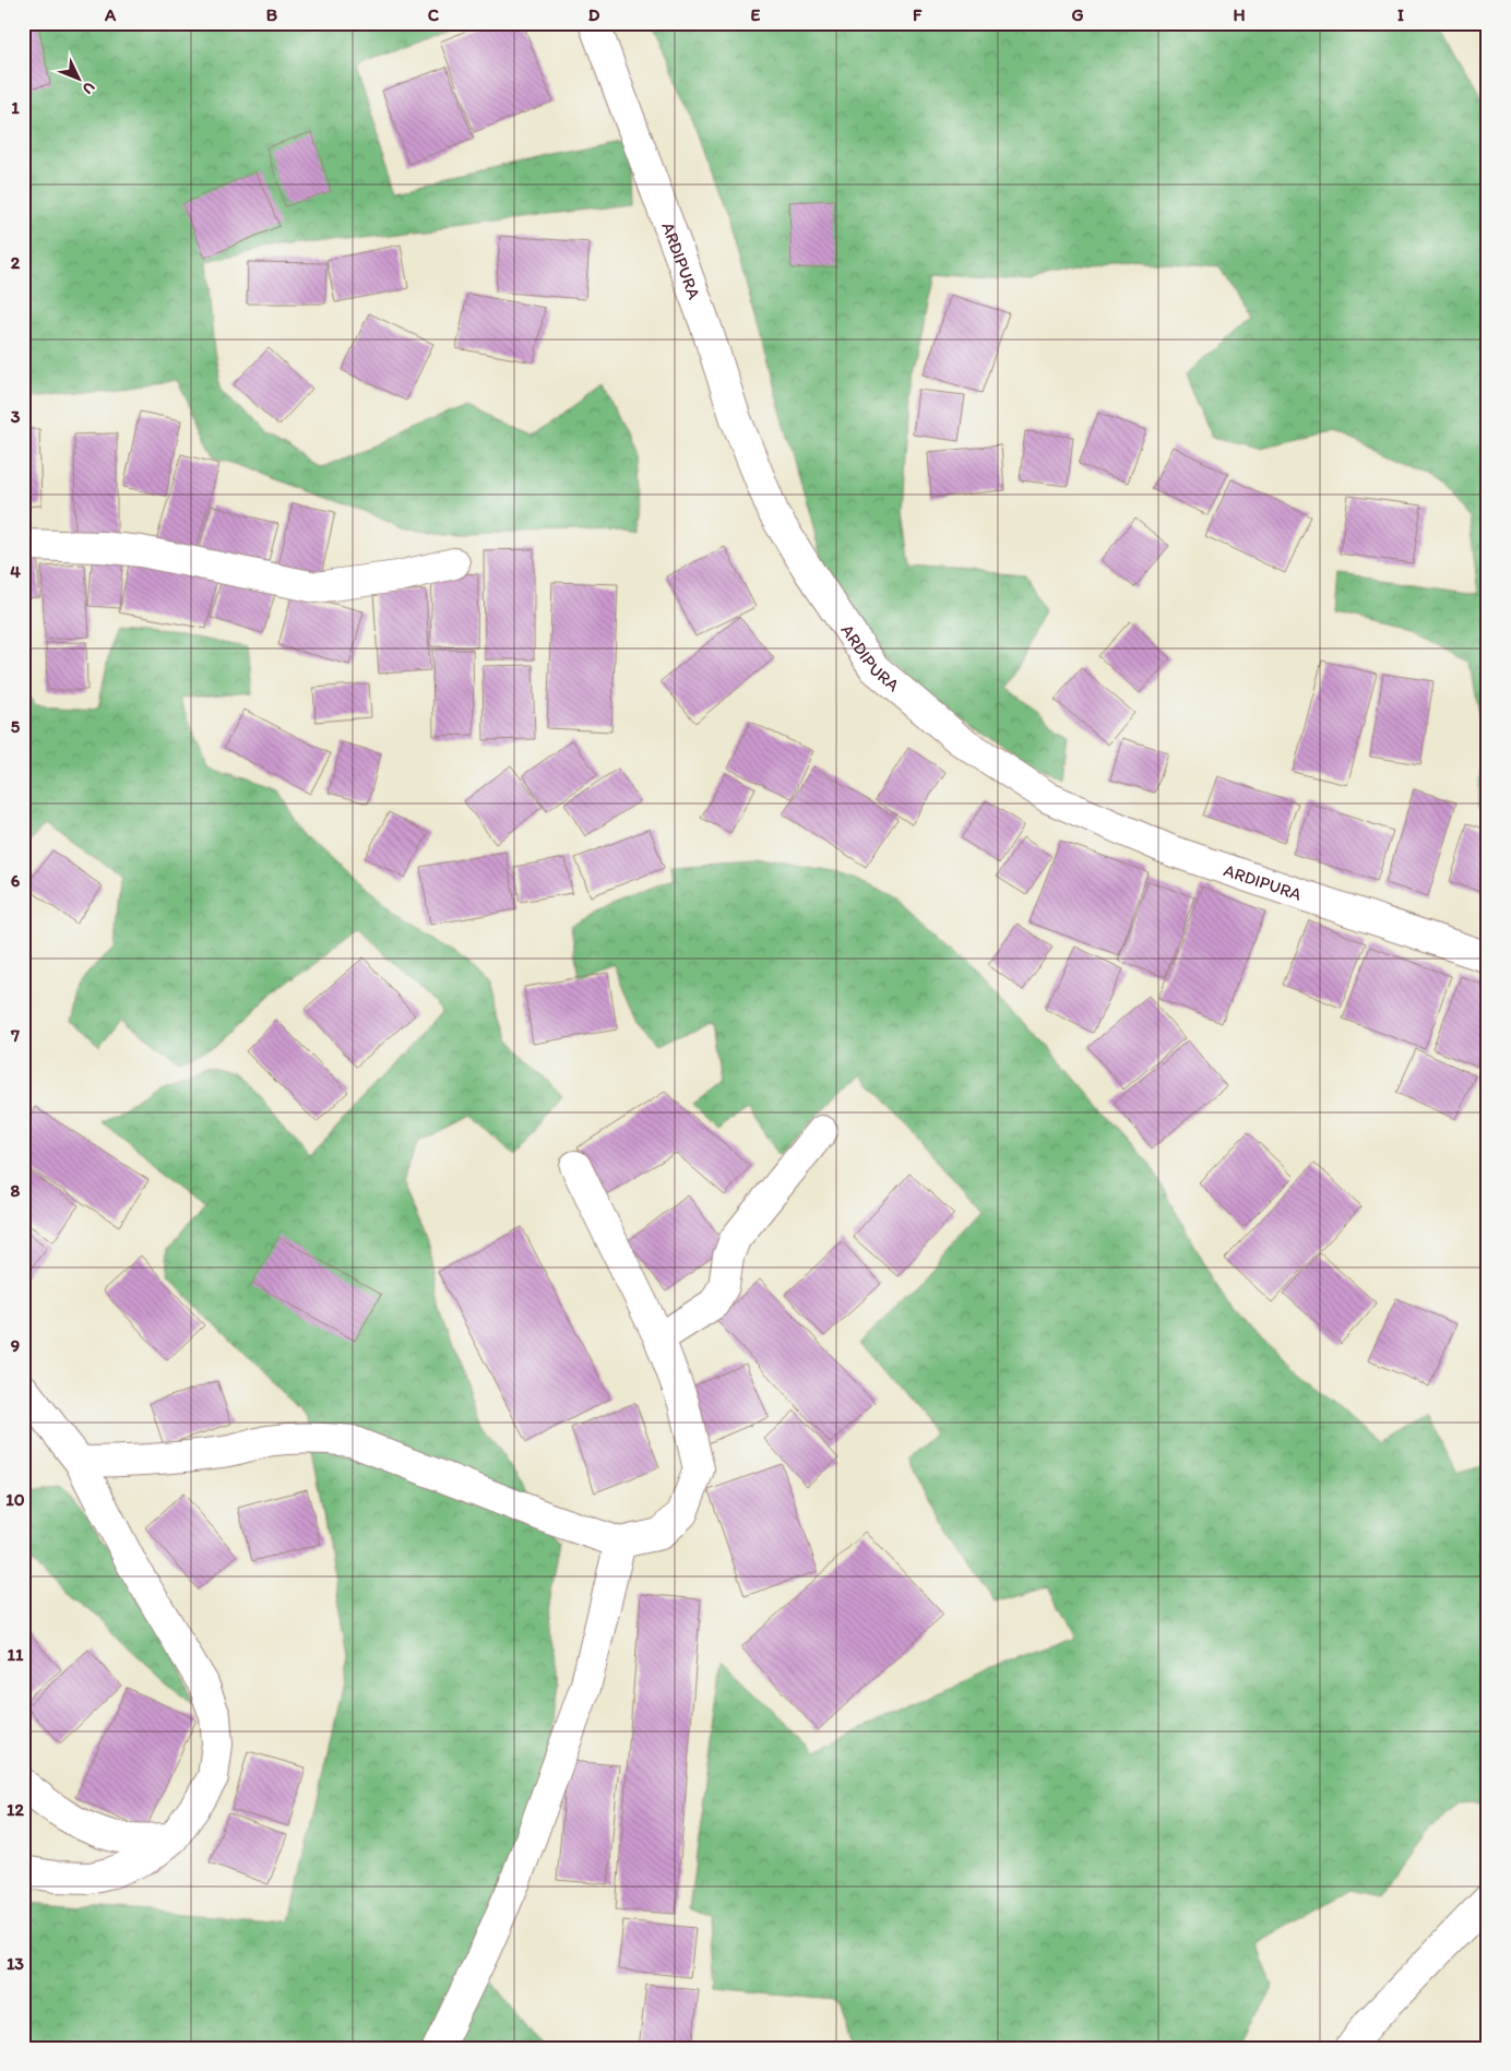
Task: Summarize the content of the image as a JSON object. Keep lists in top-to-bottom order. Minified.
{"streets":{"street":["ARDIPURA"]},"north":"bottom right","grid":{"columns":["A","B","C","D","E","F","G","H","I"],"rows":["1","2","3","4","5","6","7","8","9","10","11","12","13"]}}
